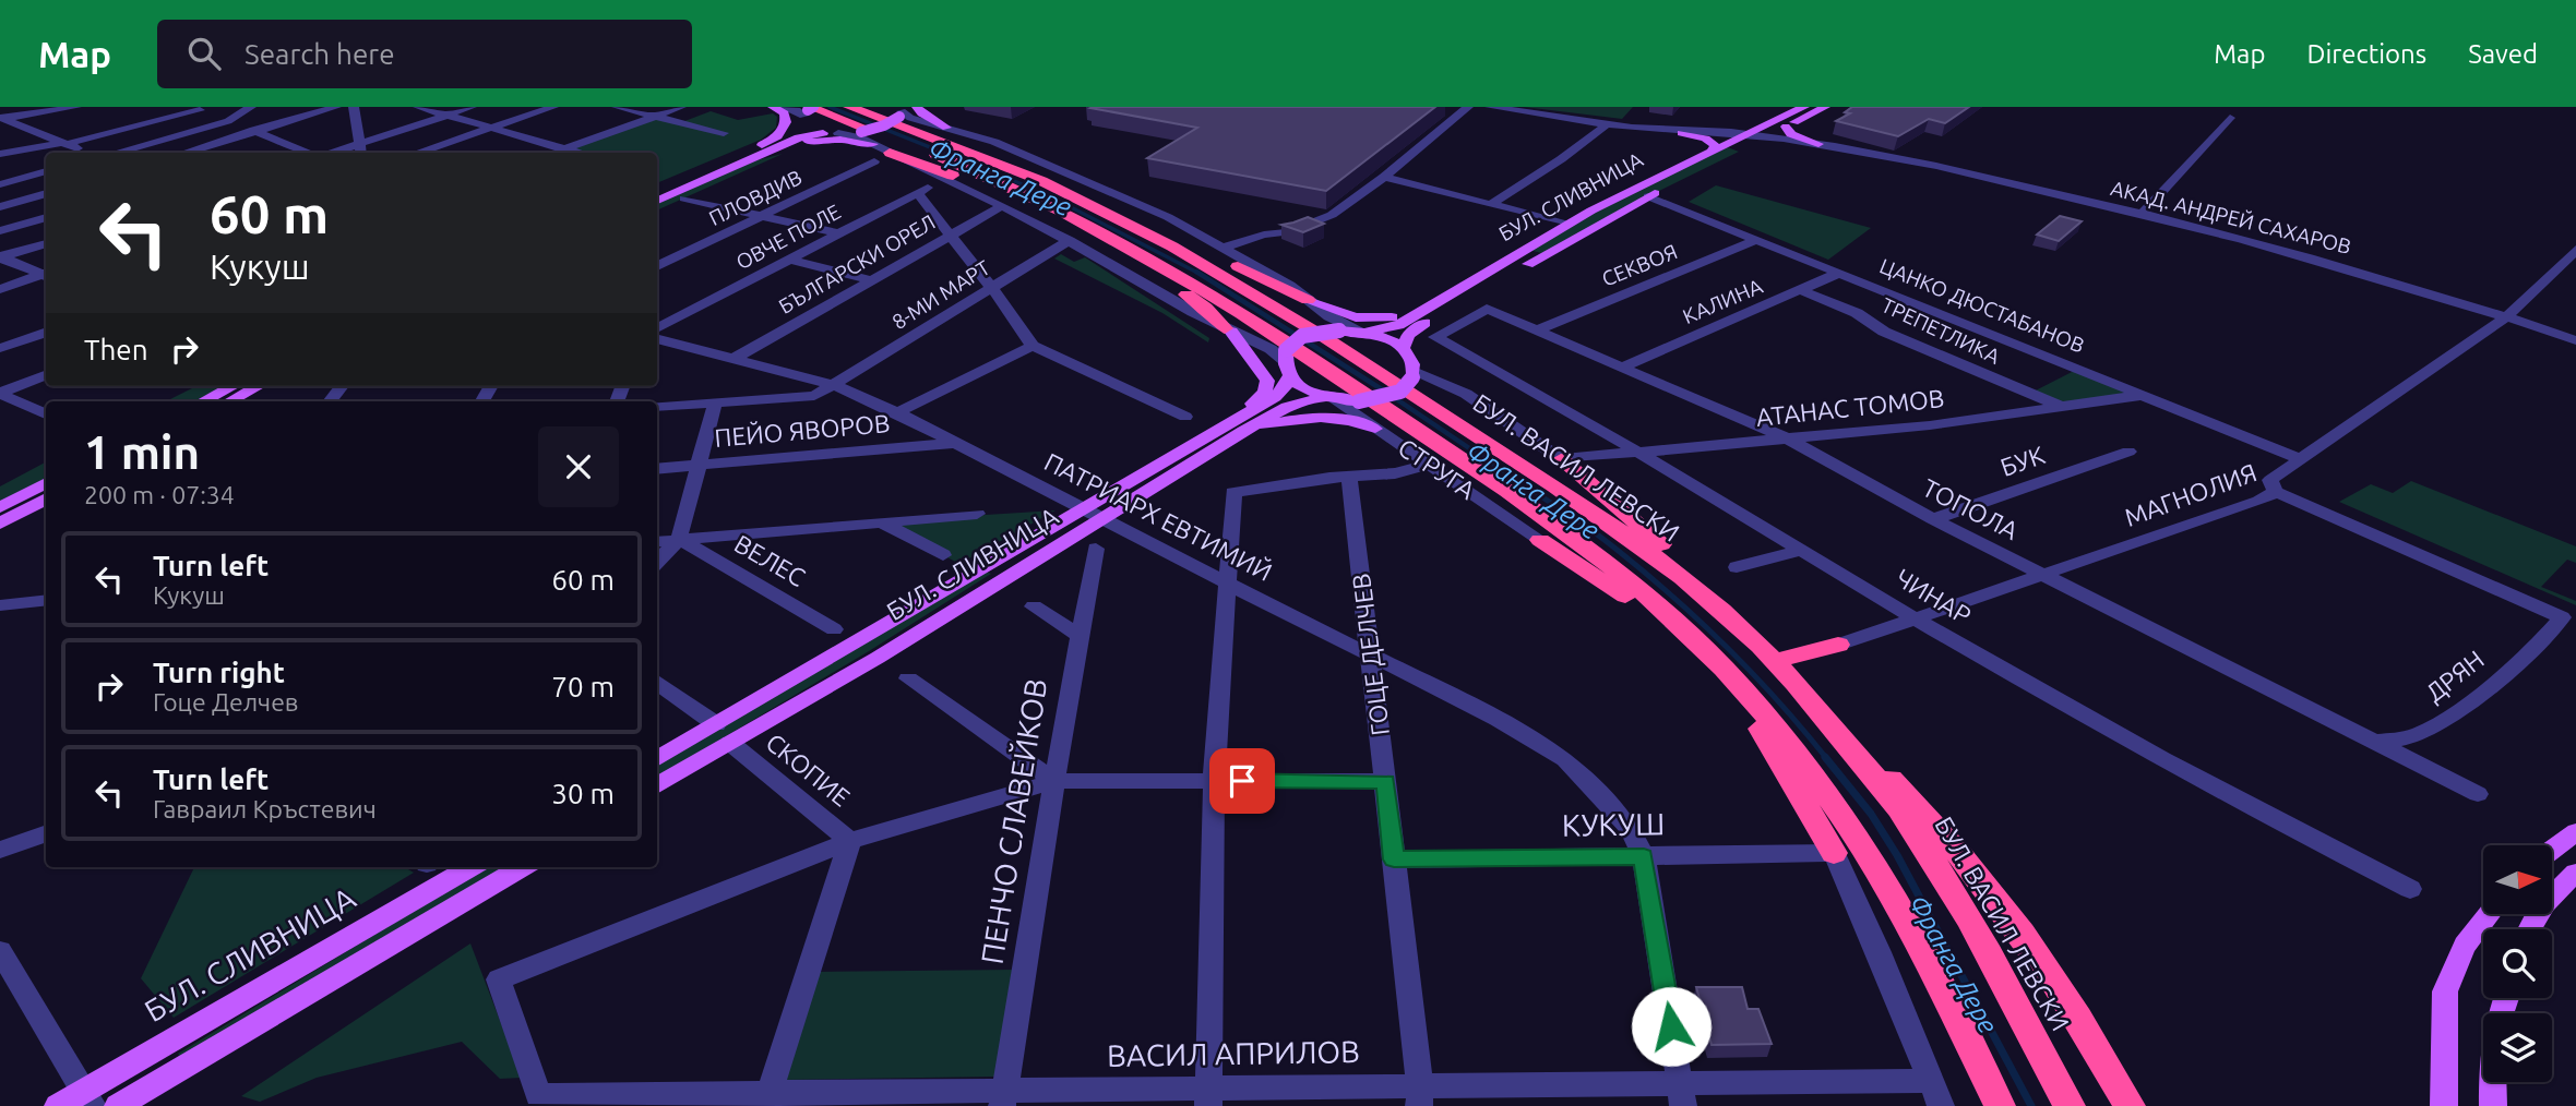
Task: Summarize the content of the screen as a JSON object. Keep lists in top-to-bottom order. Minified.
{"streets":{"highway":["БУЛ. ВАСИЛ ЛЕВСКИ"],"main road":["БУЛ. СЛИВНИЦА"],"street":["ПЛОВДИВ","АКАД. АНДРЕЙ САХАРОВ","ОВЧЕ ПОЛЕ","БЪЛГАРСКИ ОРЕЛ","СЕКВОЯ","8-МИ МАРТ","КАЛИНА","ЦАНКО ДЮСТАБАНОВ","ТРЕПЕТЛИКА","АТАНАС ТОМОВ","ПЕЙО ЯВОРОВ","БУК","СТРУГА","МАГНОЛИЯ","ТОПОЛА","ПАТРИАРХ ЕВТИМИЙ","ВЕЛЕС","ЧИНАР","ГОЦЕ ДЕЛЧЕВ","ДРЯН","СКОПИЕ","ПЕНЧО СЛАВЕЙКОВ","КУКУШ","ВАСИЛ АПРИЛОВ"]},"crossings":[["БУЛ. СЛИВНИЦА","АКАД. АНДРЕЙ САХАРОВ"],["БУЛ. СЛИВНИЦА","ЦАНКО ДЮСТАБАНОВ"],["БУЛ. СЛИВНИЦА","СТРУГА"],["БУЛ. СЛИВНИЦА","ПАТРИАРХ ЕВТИМИЙ"],["БУЛ. СЛИВНИЦА","СКОПИЕ"],["АКАД. АНДРЕЙ САХАРОВ","МАГНОЛИЯ"],["БЪЛГАРСКИ ОРЕЛ","ПАТРИАРХ ЕВТИМИЙ"],["СЕКВОЯ","ЦАНКО ДЮСТАБАНОВ"],["СЕКВОЯ","ТОПОЛА"],["8-МИ МАРТ","ПАТРИАРХ ЕВТИМИЙ"],["КАЛИНА","ЦАНКО ДЮСТАБАНОВ"],["КАЛИНА","ТРЕПЕТЛИКА"],["КАЛИНА","ТОПОЛА"],["ЦАНКО ДЮСТАБАНОВ","АТАНАС ТОМОВ"],["ЦАНКО ДЮСТАБАНОВ","МАГНОЛИЯ"],["ТРЕПЕТЛИКА","АТАНАС ТОМОВ"],["АТАНАС ТОМОВ","ТОПОЛА"],["АТАНАС ТОМОВ","ЧИНАР"],["ПЕЙО ЯВОРОВ","ПАТРИАРХ ЕВТИМИЙ"],["БУК","ТОПОЛА"],["МАГНОЛИЯ","ТОПОЛА"],["МАГНОЛИЯ","ЧИНАР"],["МАГНОЛИЯ","ДРЯН"],["ТОПОЛА","ЧИНАР"],["ТОПОЛА","ДРЯН"],["ПАТРИАРХ ЕВТИМИЙ","ГОЦЕ ДЕЛЧЕВ"],["ПАТРИАРХ ЕВТИМИЙ","КУКУШ"],["ПАТРИАРХ ЕВТИМИЙ","ВАСИЛ АПРИЛОВ"],["ГОЦЕ ДЕЛЧЕВ","КУКУШ"],["ГОЦЕ ДЕЛЧЕВ","ВАСИЛ АПРИЛОВ"],["ПЕНЧО СЛАВЕЙКОВ","ВАСИЛ АПРИЛОВ"]],"water":["Франга Дере"],"north":"right","page":{"header":"Map","search":"Search here","nav":["Map","Directions","Saved"],"turn":["60 m","Кукуш"],"then":"Then","heading":["1 min","200 m · 07:34"],"list":[{"name":"Turn left","note":"Кукуш","value":"60 m"},{"name":"Turn right","note":"Гоце Делчев","value":"70 m"},{"name":"Turn left","note":"Гавраил Кръстевич","value":"30 m"}]}}
